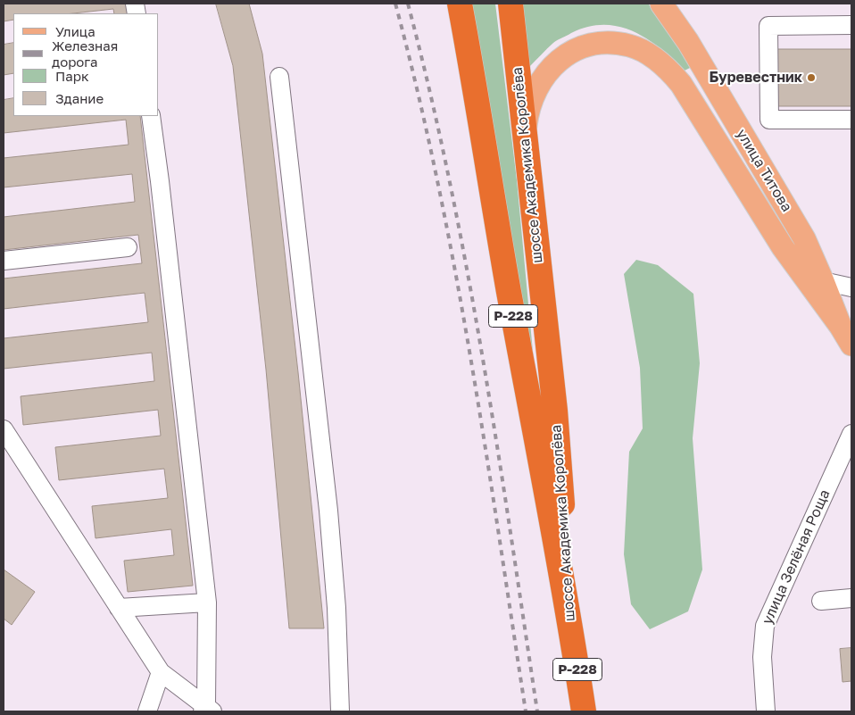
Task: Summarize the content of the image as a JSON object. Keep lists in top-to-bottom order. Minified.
{"streets":{"highway":["шоссе Академика Королёва","Р-228"],"main road":["улица Титова"],"street":["улица Зелёная Роща"]},"crossings":[["шоссе Академика Королёва","Р-228"]],"places":["Буревестник"],"legend":["Улица","Железная дорога","Парк","Здание"]}
